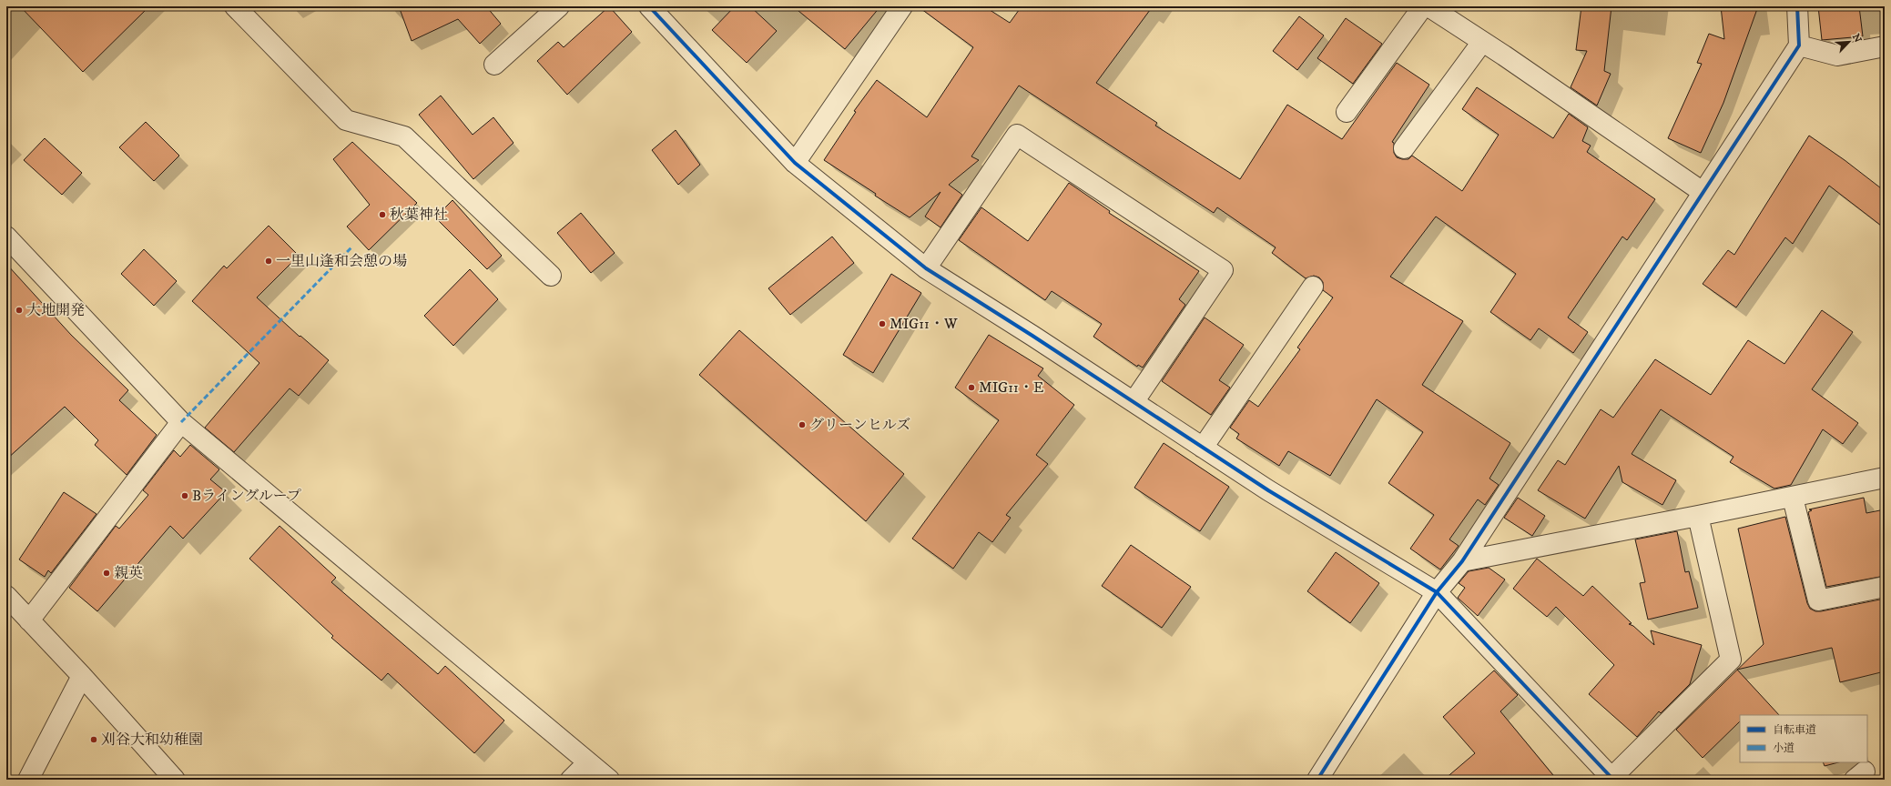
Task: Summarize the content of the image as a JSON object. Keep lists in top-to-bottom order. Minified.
{"places":["秋葉神社","一里山逢和会憩の場","大地開発","MIG11・W","MIG11・E","グリーンヒルズ","Bライングループ","親英","刈谷大和幼稚園"],"legend":["自転車道","小道"],"north":"top right"}
